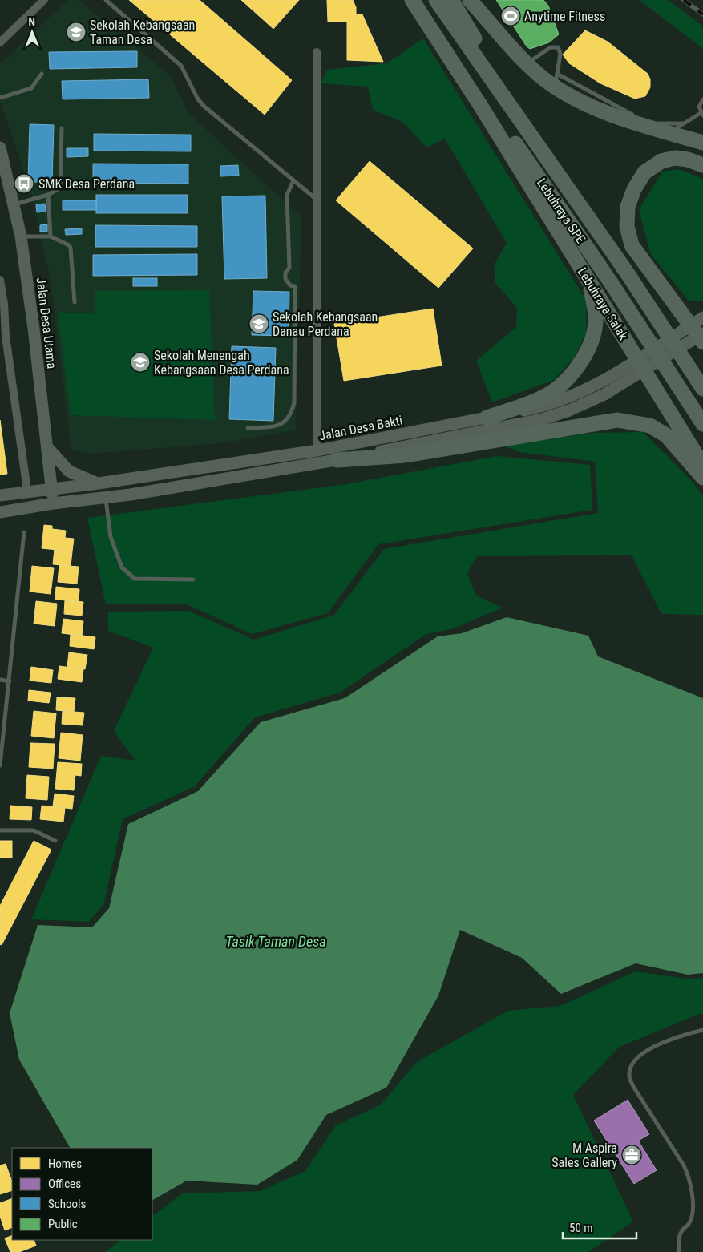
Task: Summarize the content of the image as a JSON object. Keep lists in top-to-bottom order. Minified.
{"streets":{"highway":["Lebuhraya SPE","Lebuhraya Salak"],"street":["Jalan Desa Utama","Jalan Desa Bakti"]},"crossings":[["Jalan Desa Utama","Jalan Desa Bakti"]],"water":["Tasik Taman Desa"],"places":{"sports":["Anytime Fitness"],"school or university":["Sekolah Kebangsaan Taman Desa","Sekolah Kebangsaan Danau Perdana","Sekolah Menengah Kebangsaan Desa Perdana"],"bus stop":["SMK Desa Perdana"],"office":["M Aspira Sales Gallery"]},"legend":["Homes","Offices","Schools","Public"],"scale_bar":"50 m","north":"top"}
